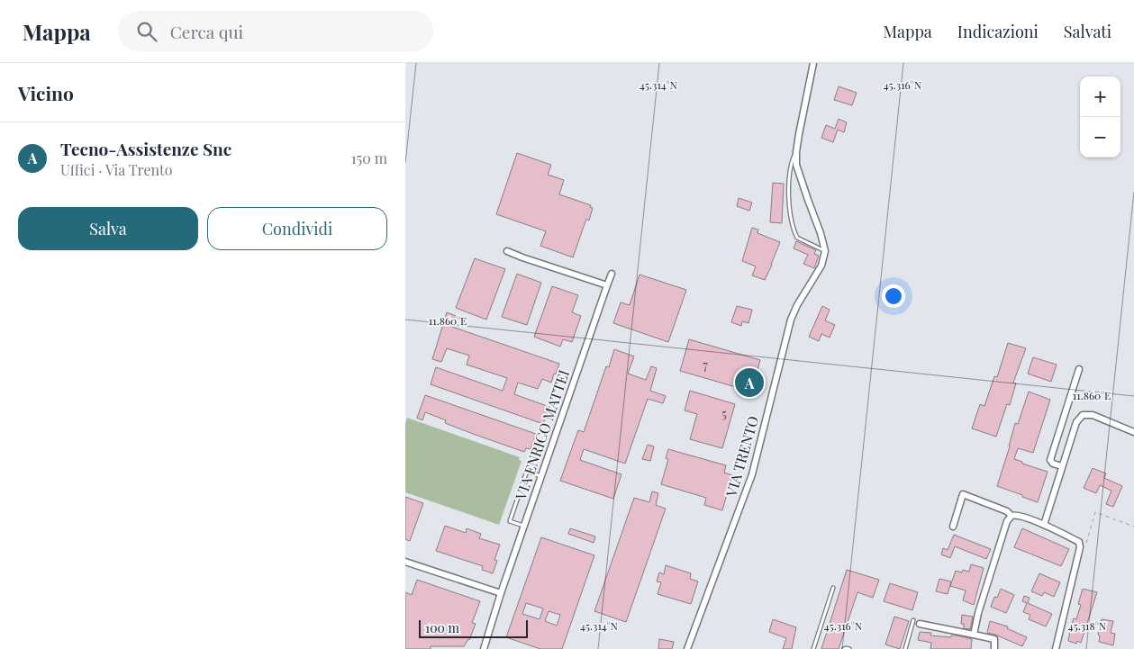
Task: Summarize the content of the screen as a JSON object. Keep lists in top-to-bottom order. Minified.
{"streets":{"street":["VIA ENRICO MATTEI","VIA TRENTO"]},"house_numbers":["7","5"],"scale_bar":"100 m","page":{"header":"Mappa","search":"Cerca qui","nav":["Mappa","Indicazioni","Salvati"],"heading":"Vicino","map_buttons":["+","−"],"list":[{"mark":"A","name":"Tecno-Assistenze Snc","note":"Uffici · Via Trento","value":"150 m"}],"buttons":["Salva","Condividi"],"pins":"A","scale":"100 m"},"coordinates":["45.314°N","45.316°N","11.860°E","45.318°N"]}
